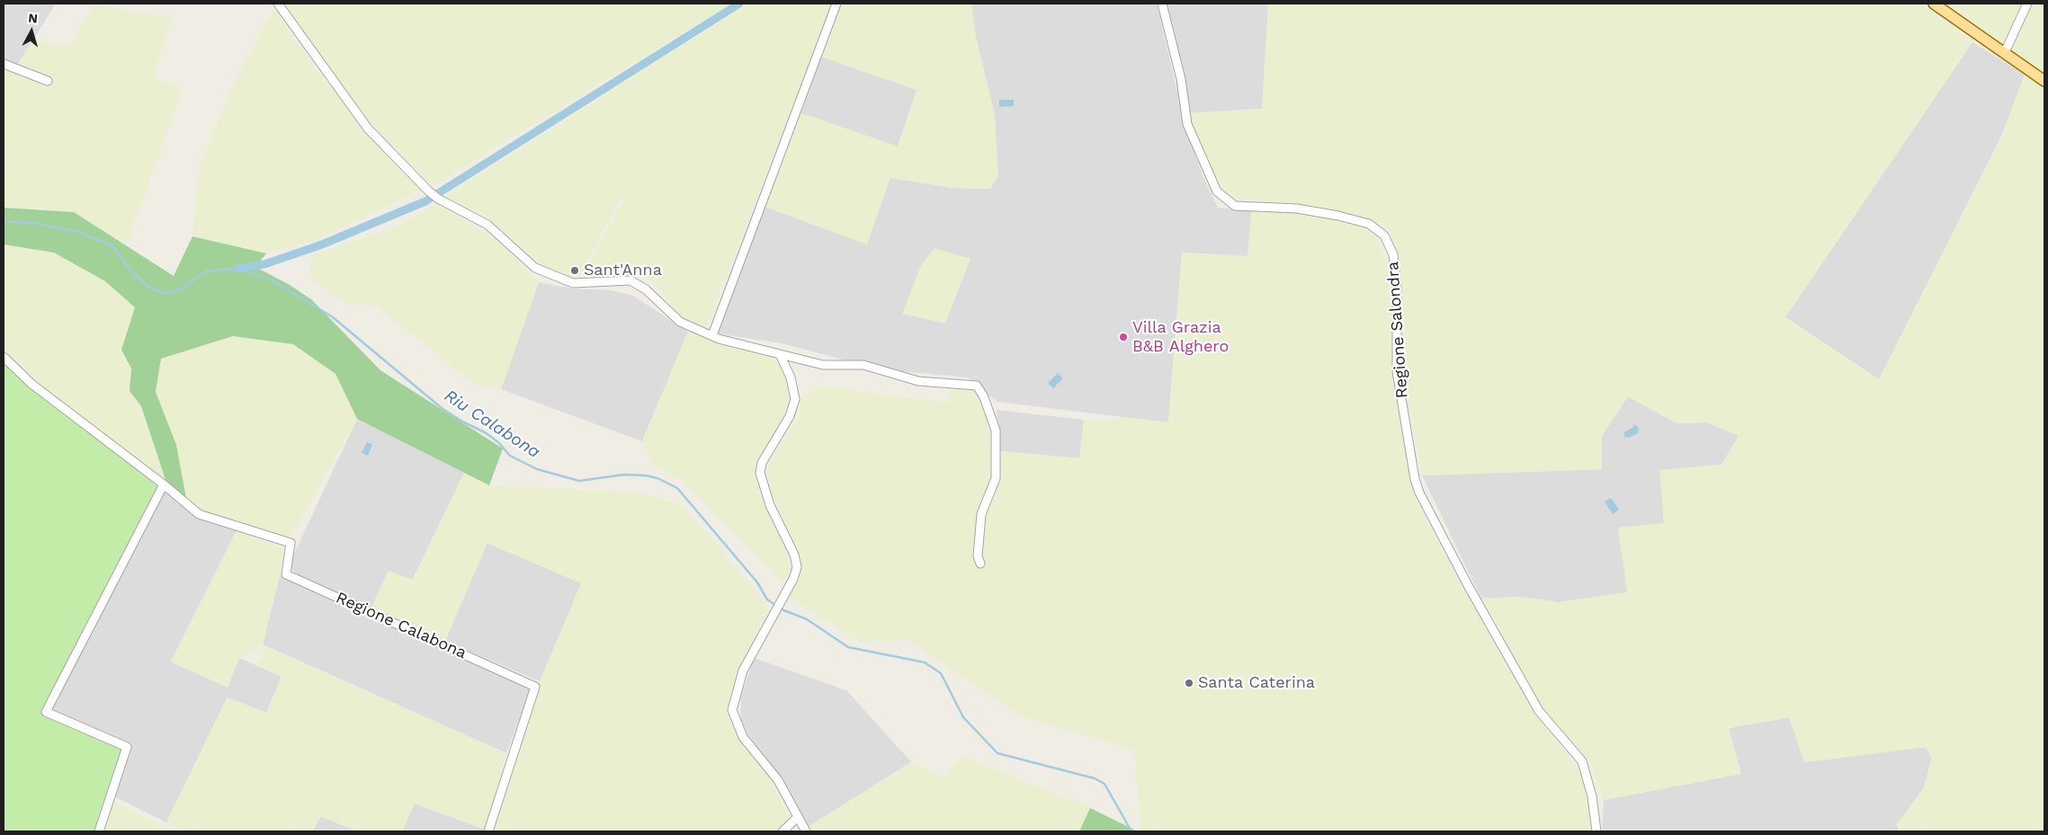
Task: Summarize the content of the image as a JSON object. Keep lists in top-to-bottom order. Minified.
{"streets":{"street":["Regione Salondra","Regione Calabona"]},"water":["Riu Calabona"],"places":["Sant'Anna","Villa Grazia B&B Alghero","Santa Caterina"],"north":"top"}
